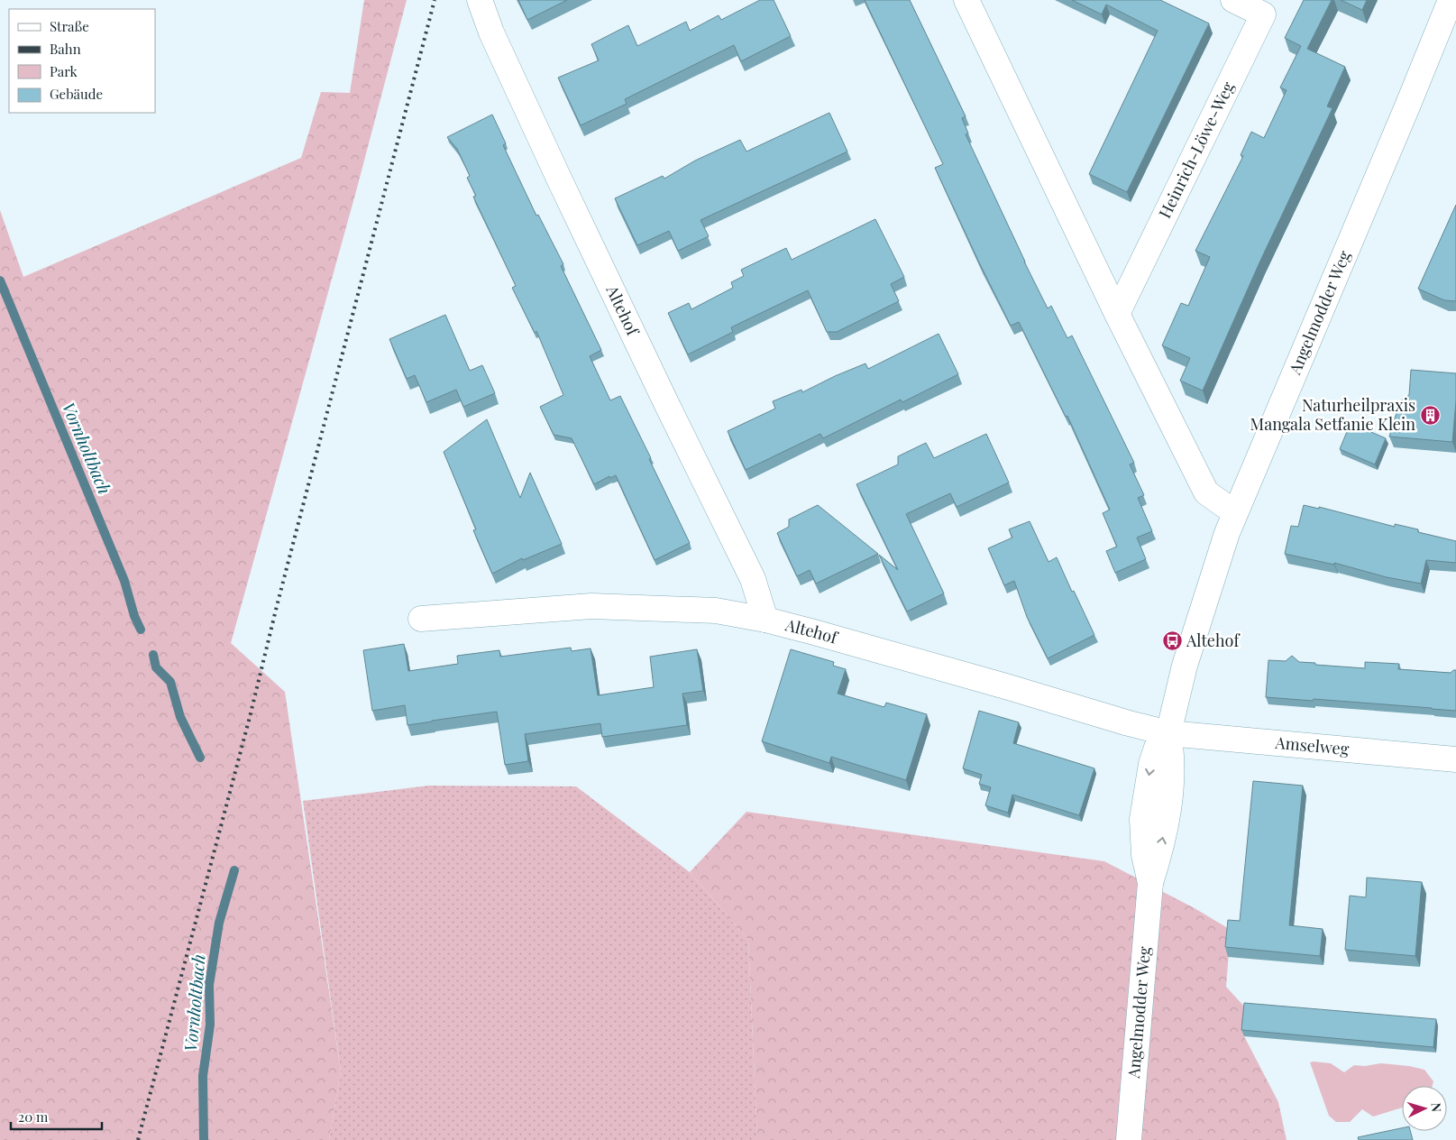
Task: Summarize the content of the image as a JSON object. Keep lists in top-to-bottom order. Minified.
{"streets":{"street":["Heinrich-Löwe-Weg","Altehof","Angelmodder Weg","Amselweg"]},"crossings":[["Altehof","Angelmodder Weg"],["Altehof","Amselweg"],["Angelmodder Weg","Amselweg"]],"water":["Vornholtbach"],"places":{"building":["Naturheilpraxis Mangala Setfanie Klein"],"bus stop":["Altehof"]},"legend":["Straße","Bahn","Park","Gebäude"],"scale_bar":"20 m","north":"right"}
